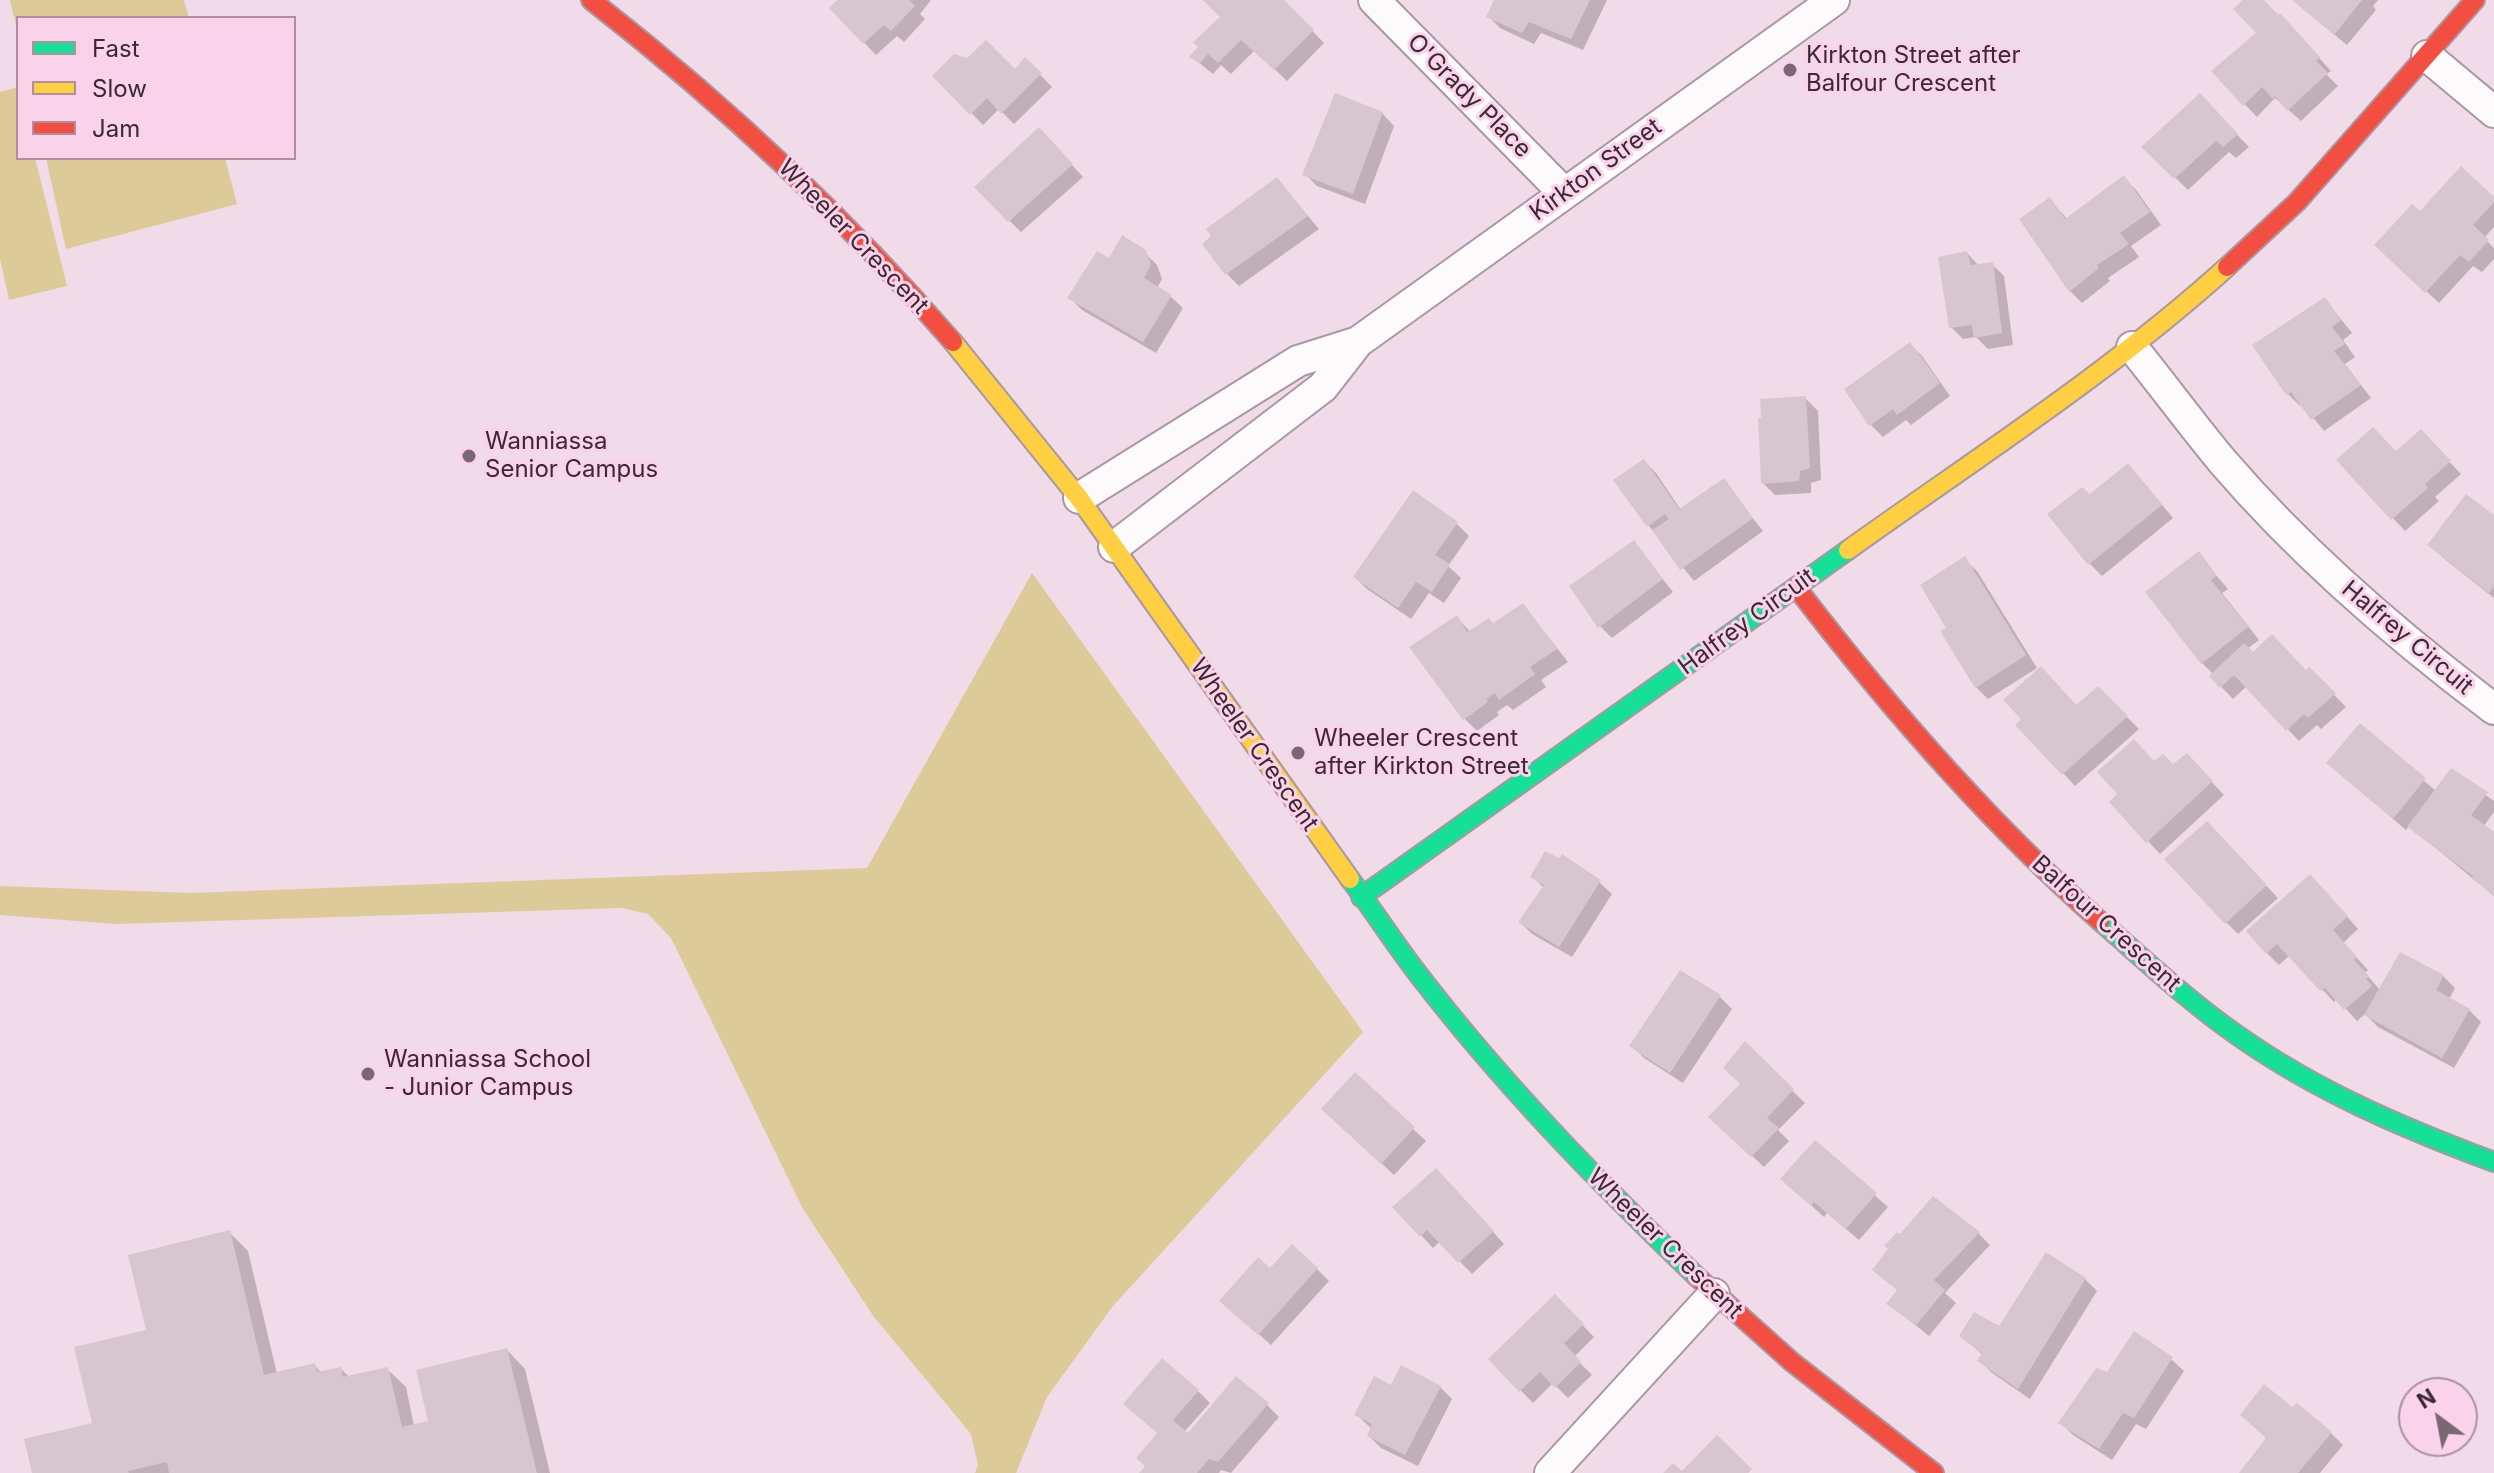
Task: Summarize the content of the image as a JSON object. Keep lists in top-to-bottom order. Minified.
{"streets":{"street":["O'Grady Place","Kirkton Street","Wheeler Crescent","Halfrey Circuit","Balfour Crescent"]},"crossings":[["O'Grady Place","Kirkton Street"],["Kirkton Street","Wheeler Crescent"],["Wheeler Crescent","Halfrey Circuit"],["Halfrey Circuit","Balfour Crescent"]],"places":["Kirkton Street after Balfour Crescent","Wanniassa Senior Campus","Wheeler Crescent after Kirkton Street","Wanniassa School - Junior Campus"],"legend":["Fast","Slow","Jam"],"north":"top left"}
